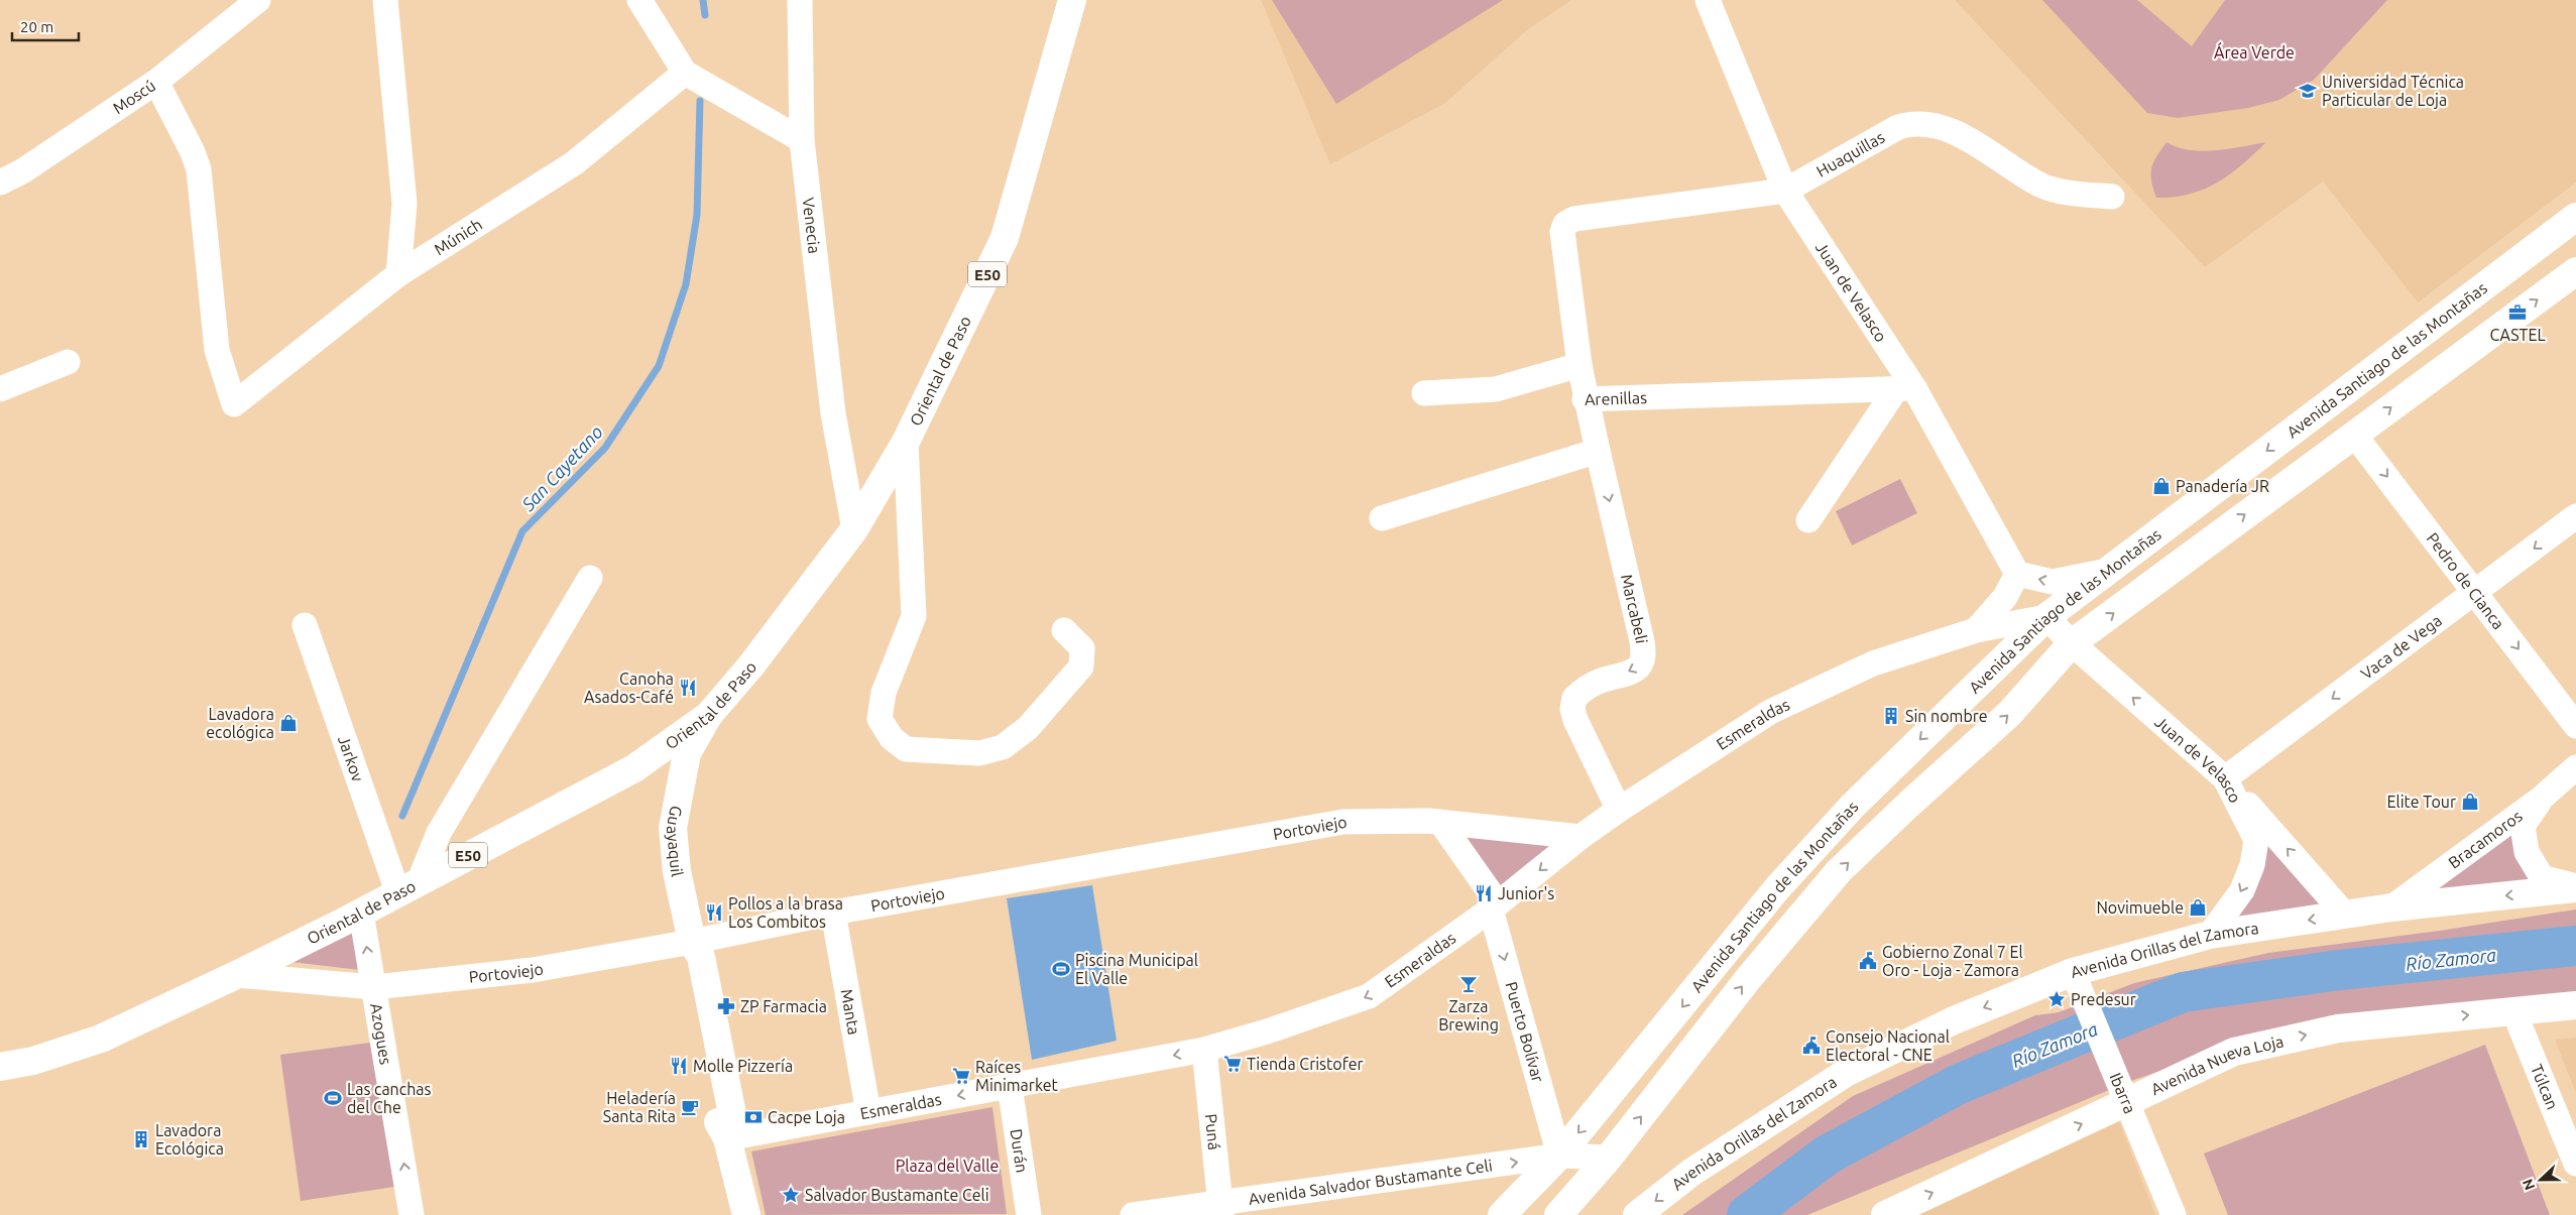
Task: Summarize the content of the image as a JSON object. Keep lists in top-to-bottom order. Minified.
{"streets":{"main road":["E50","Avenida Santiago de las Montañas","Oriental de Paso","Guayaquil","Avenida Orillas del Zamora","Avenida Nueva Loja"],"street":["Moscú","Huaquillas","Venecia","Múnich","Juan de Velasco","Arenillas","Pedro de Cianca","Marcabeli","Vaca de Vega","Esmeraldas","Jarkov","Portoviejo","Bracamoros","Manta","Puerto Bolívar","Azogues","Túlcan","Ibarra","Puná","Durán","Avenida Salvador Bustamante Celi"]},"crossings":[["Moscú","Múnich"],["Huaquillas","Juan de Velasco"],["Venecia","Oriental de Paso"],["Juan de Velasco","Avenida Santiago de las Montañas"],["Juan de Velasco","Arenillas"],["Juan de Velasco","Vaca de Vega"],["Juan de Velasco","Esmeraldas"],["Juan de Velasco","Avenida Orillas del Zamora"],["Avenida Santiago de las Montañas","Pedro de Cianca"],["Avenida Santiago de las Montañas","Esmeraldas"],["Avenida Santiago de las Montañas","Puerto Bolívar"],["Avenida Santiago de las Montañas","Avenida Salvador Bustamante Celi"],["Oriental de Paso","Jarkov"],["Oriental de Paso","Portoviejo"],["Oriental de Paso","Guayaquil"],["Oriental de Paso","Azogues"],["Arenillas","Marcabeli"],["Pedro de Cianca","Vaca de Vega"],["Marcabeli","Esmeraldas"],["Esmeraldas","Portoviejo"],["Esmeraldas","Guayaquil"],["Esmeraldas","Manta"],["Esmeraldas","Puerto Bolívar"],["Esmeraldas","Puná"],["Esmeraldas","Durán"],["Portoviejo","Guayaquil"],["Portoviejo","Manta"],["Portoviejo","Puerto Bolívar"],["Portoviejo","Azogues"],["Bracamoros","Avenida Orillas del Zamora"],["Avenida Orillas del Zamora","Ibarra"],["Puerto Bolívar","Avenida Salvador Bustamante Celi"],["Avenida Nueva Loja","Túlcan"],["Avenida Nueva Loja","Ibarra"],["Puná","Avenida Salvador Bustamante Celi"]],"one_way":["Pedro de Cianca","Marcabeli","Vaca de Vega","Esmeraldas","Avenida Orillas del Zamora","Puerto Bolívar","Azogues","Avenida Nueva Loja","Avenida Salvador Bustamante Celi"],"water":["San Cayetano","Río Zamora"],"parks":["Área Verde","Plaza del Valle"],"places":{"school or university":["Universidad Técnica Particular de Loja"],"office":["CASTEL"],"shop":["Panadería JR","Lavadora ecológica","Elite Tour","Novimueble"],"restaurant":["Canoha Asados-Café","Junior's","Pollos a la brasa Los Combitos","Molle Pizzería"],"building":["Sin nombre","Lavadora Ecológica"],"public building":["Gobierno Zonal 7 El Oro - Loja - Zamora","Consejo Nacional Electoral - CNE"],"sports":["Piscina Municipal El Valle","Las canchas del Che"],"bar":["Zarza Brewing"],"place":["Predesur","Salvador Bustamante Celi"],"pharmacy":["ZP Farmacia"],"supermarket":["Tienda Cristofer","Raíces Minimarket"],"cafe":["Heladería Santa Rita"],"bank":["Cacpe Loja"]},"scale_bar":"20 m","north":"left"}
